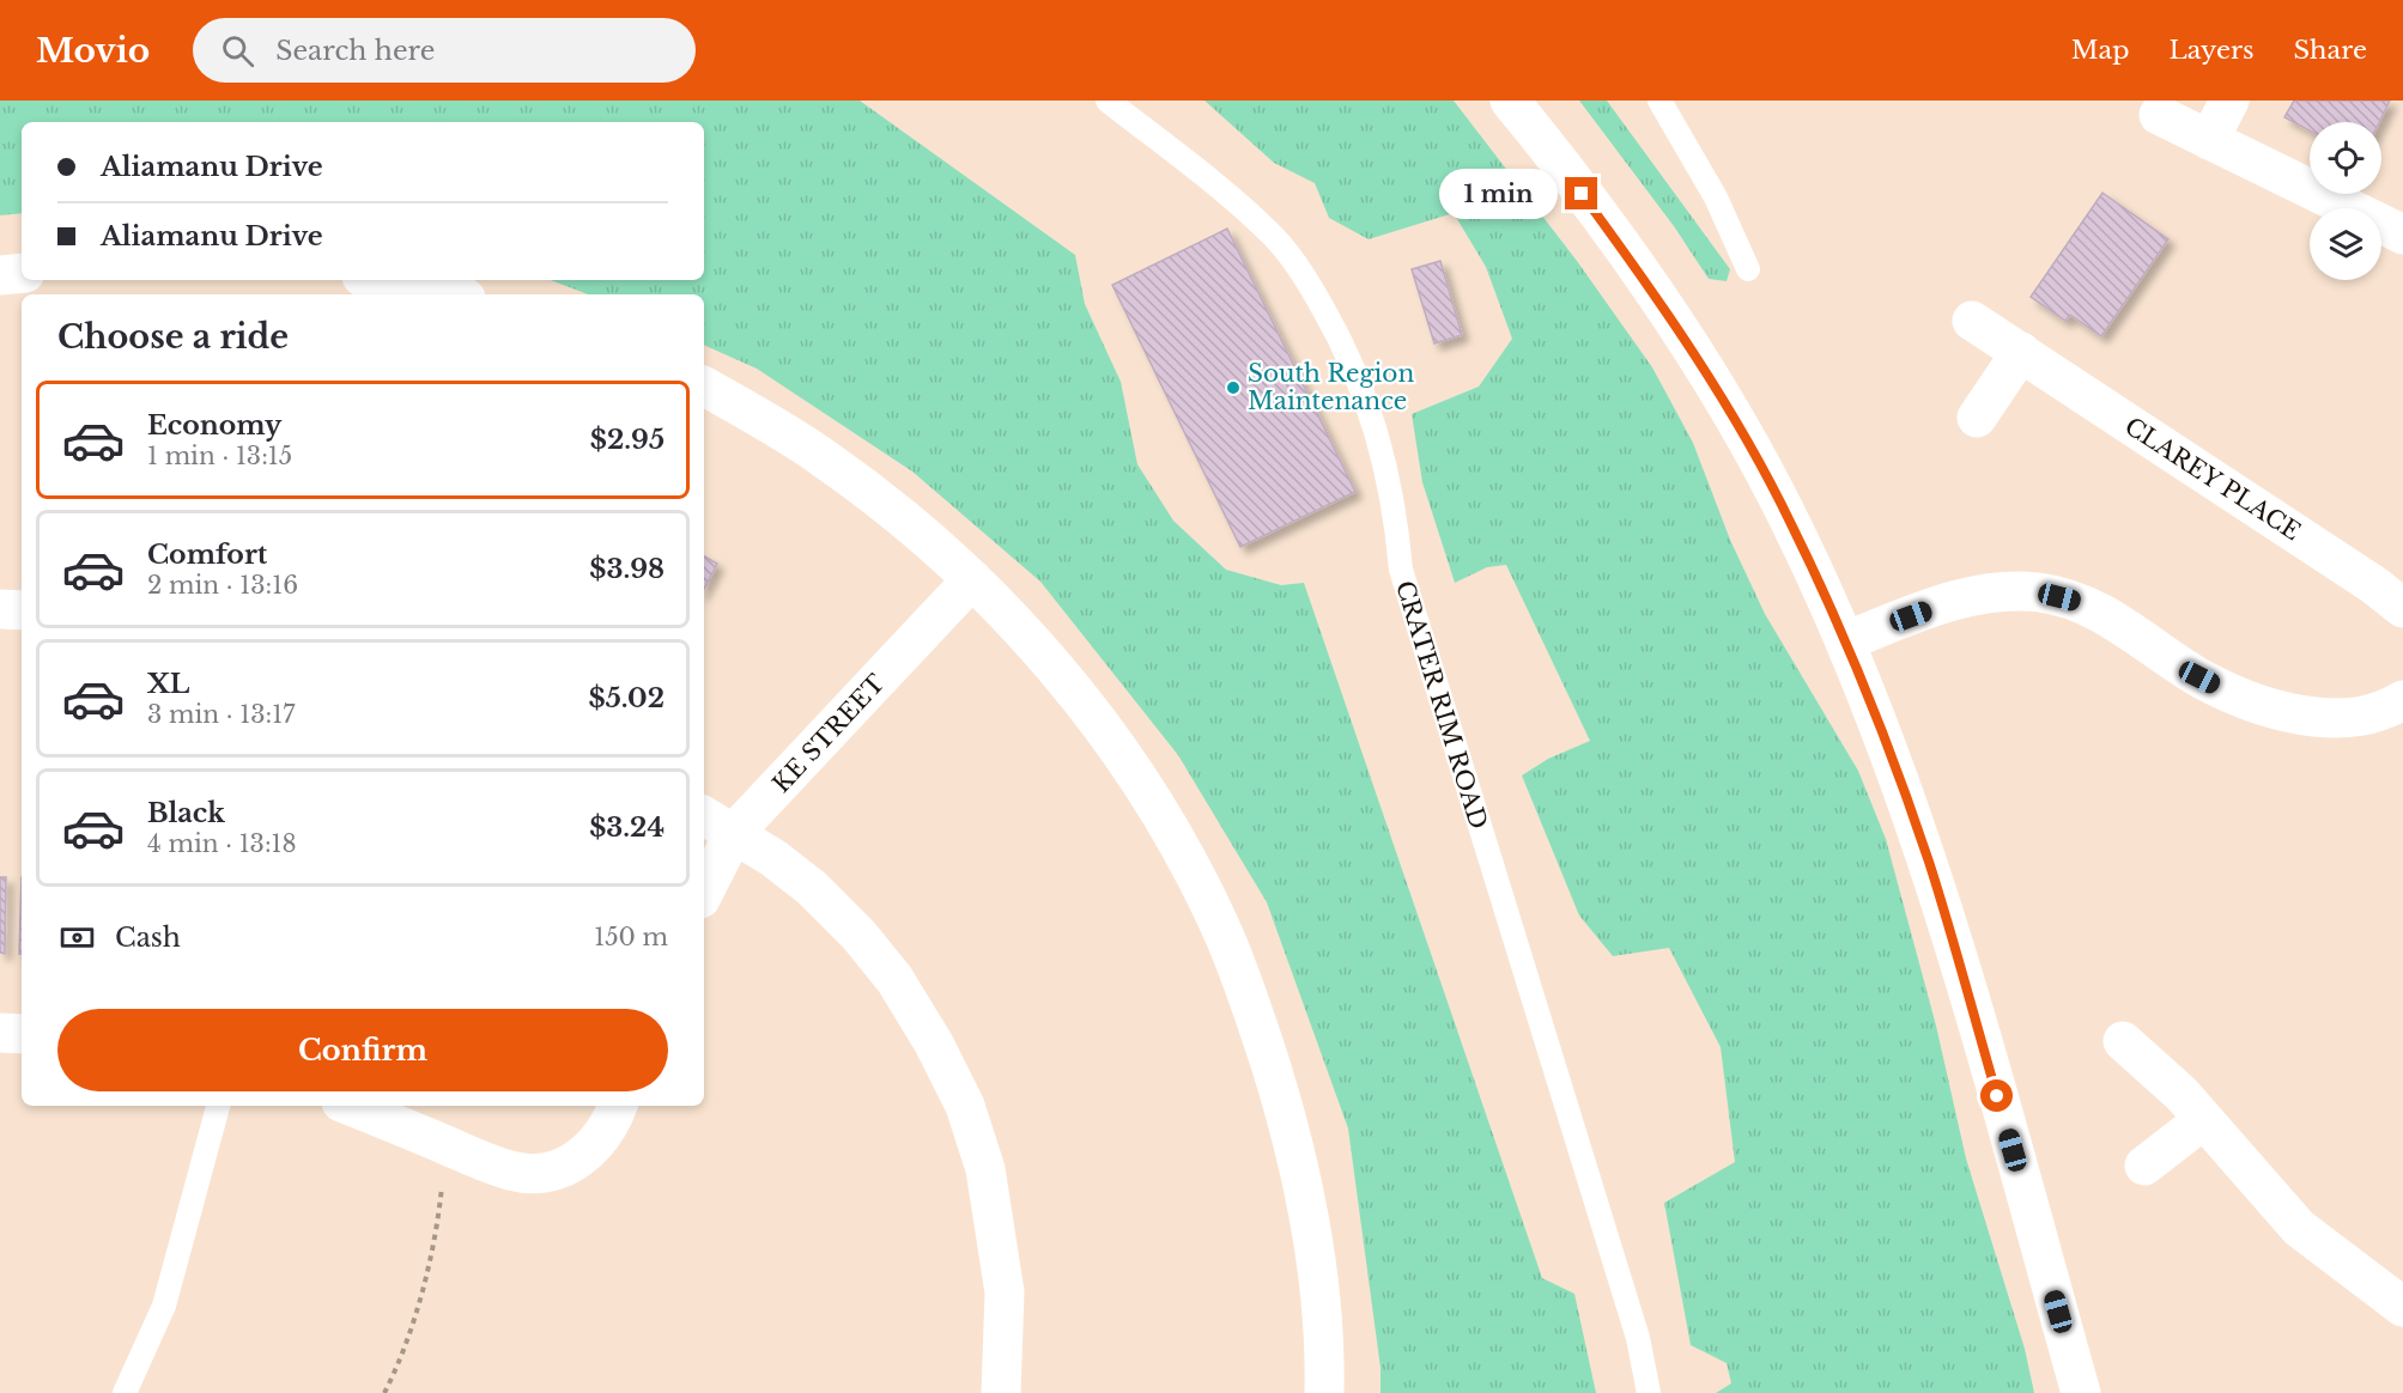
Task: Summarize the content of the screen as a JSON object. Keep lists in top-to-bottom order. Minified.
{"streets":{"street":["CLAREY PLACE","KE STREET"],"lane":["CRATER RIM ROAD"]},"places":["South Region Maintenance"],"page":{"header":"Movio","search":"Search here","nav":["Map","Layers","Share"],"banner":["Aliamanu Drive","Aliamanu Drive"],"bubble":"1 min","heading":"Choose a ride","list":[{"name":"Economy","note":"1 min · 13:15","value":"$2.95"},{"name":"Comfort","note":"2 min · 13:16","value":"$3.98"},{"name":"XL","note":"3 min · 13:17","value":"$5.02"},{"name":"Black","note":"4 min · 13:18","value":"$3.24"}],"pay":["Cash","150 m"],"buttons":"Confirm"}}
